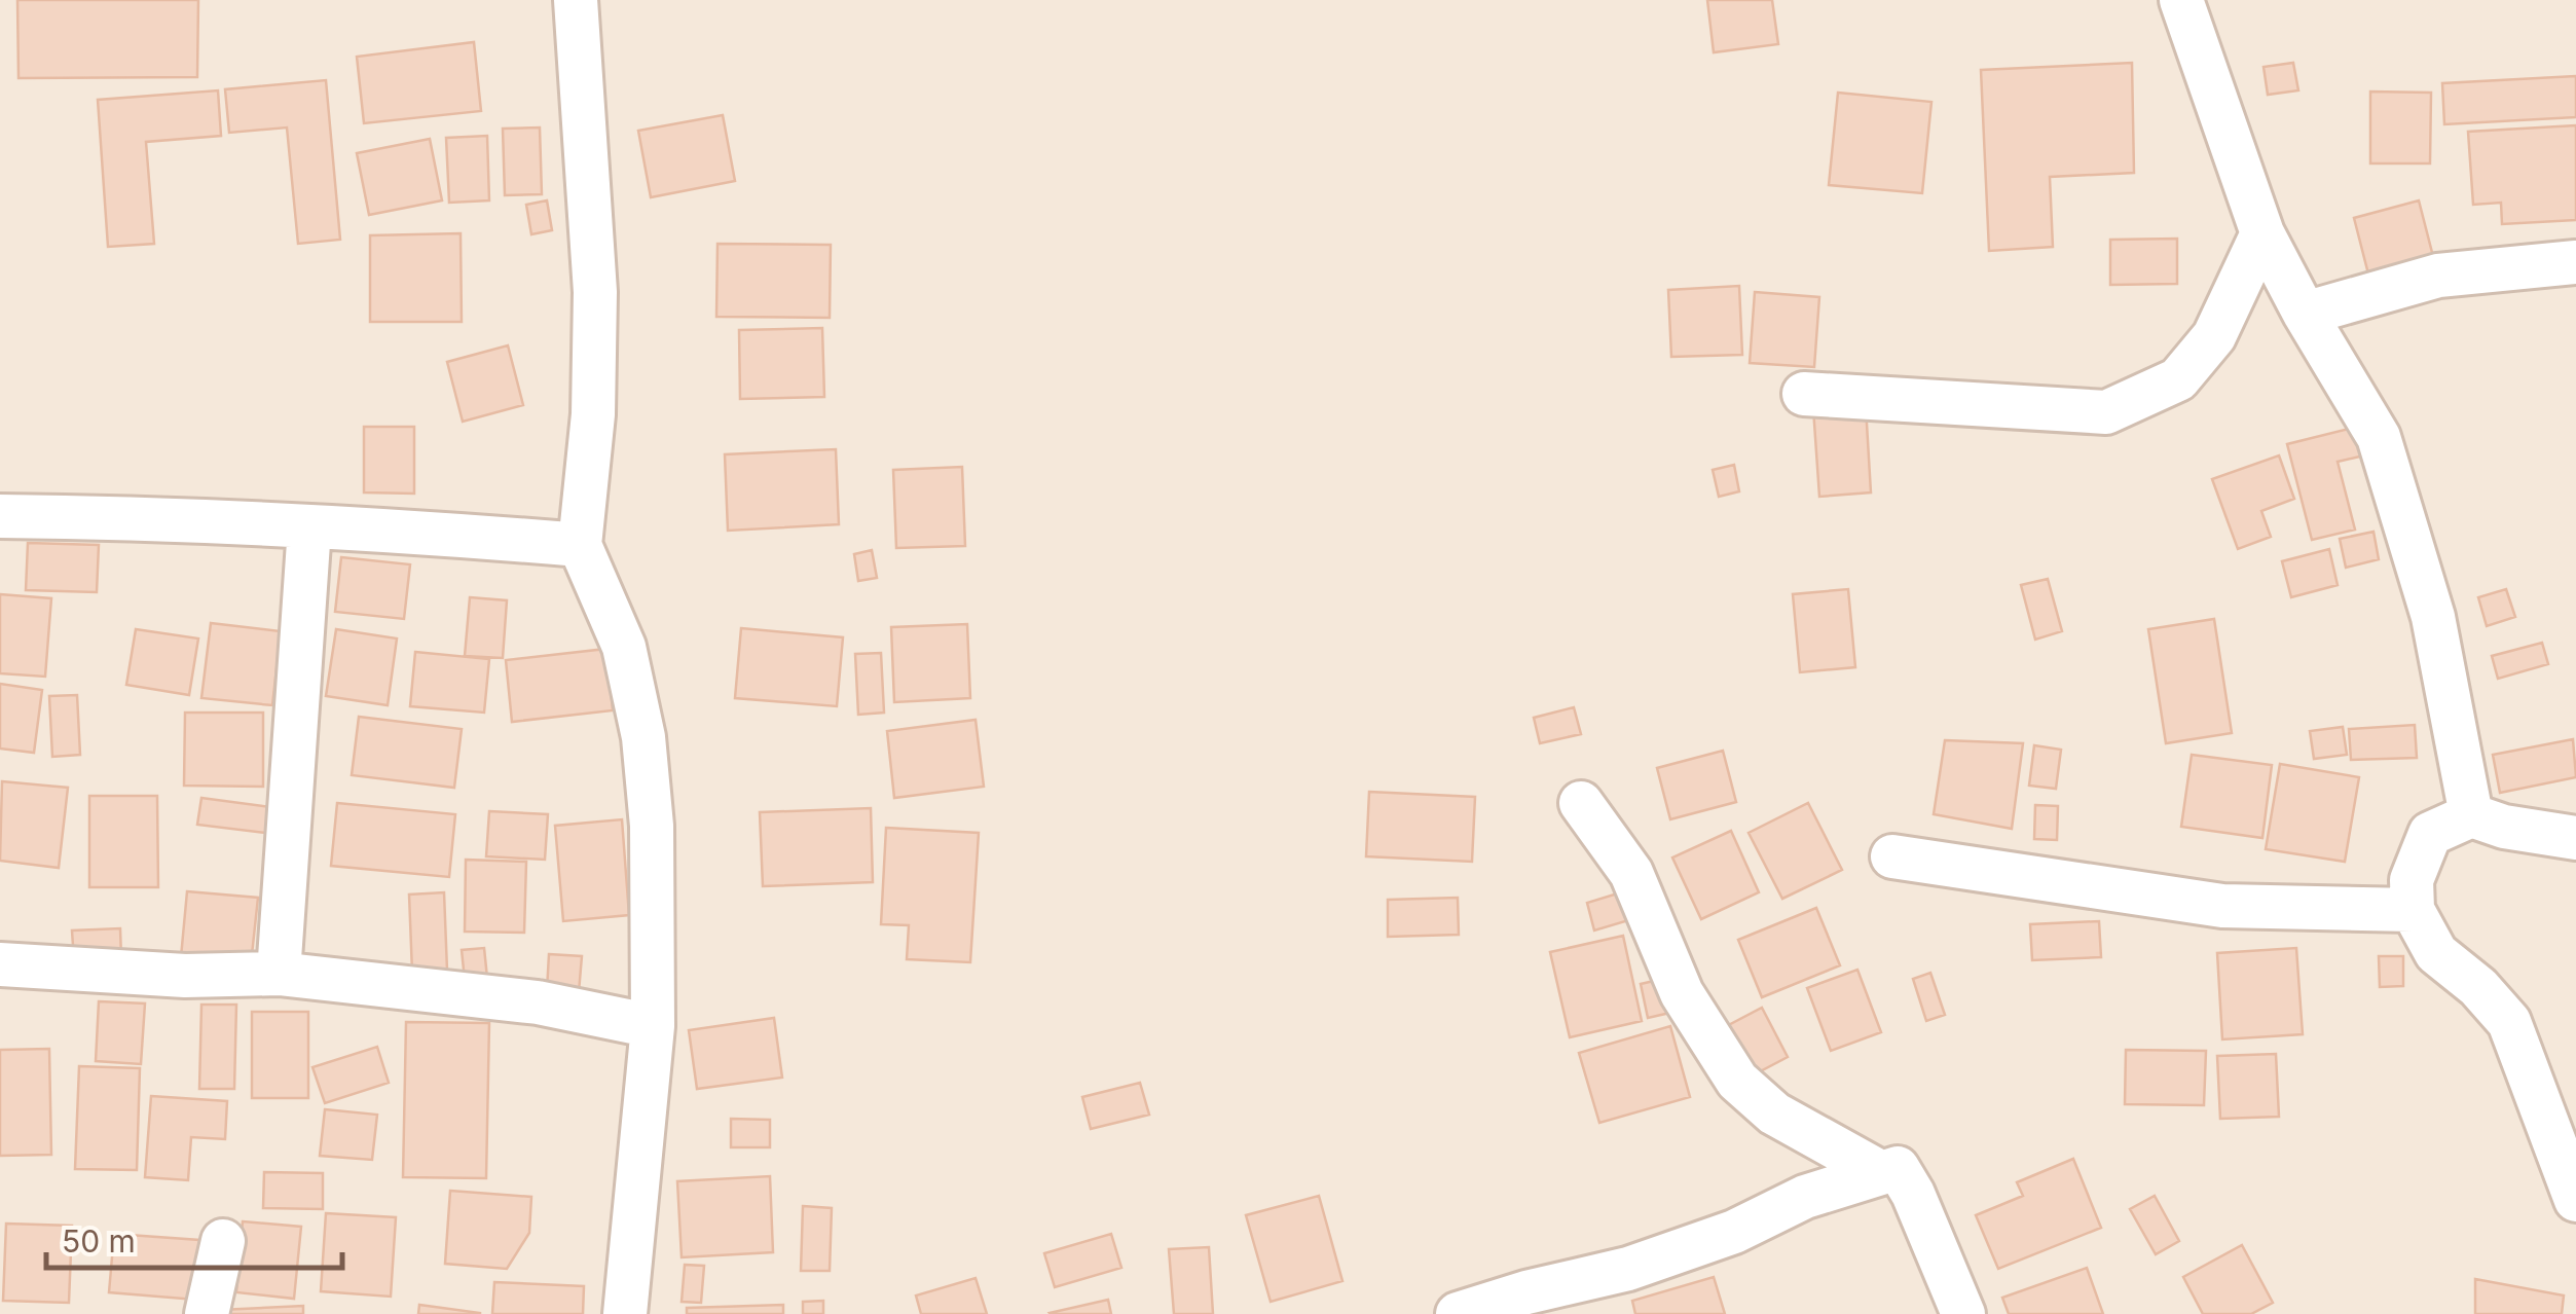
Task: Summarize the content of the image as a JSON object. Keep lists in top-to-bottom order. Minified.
{"scale_bar":"50 m"}
